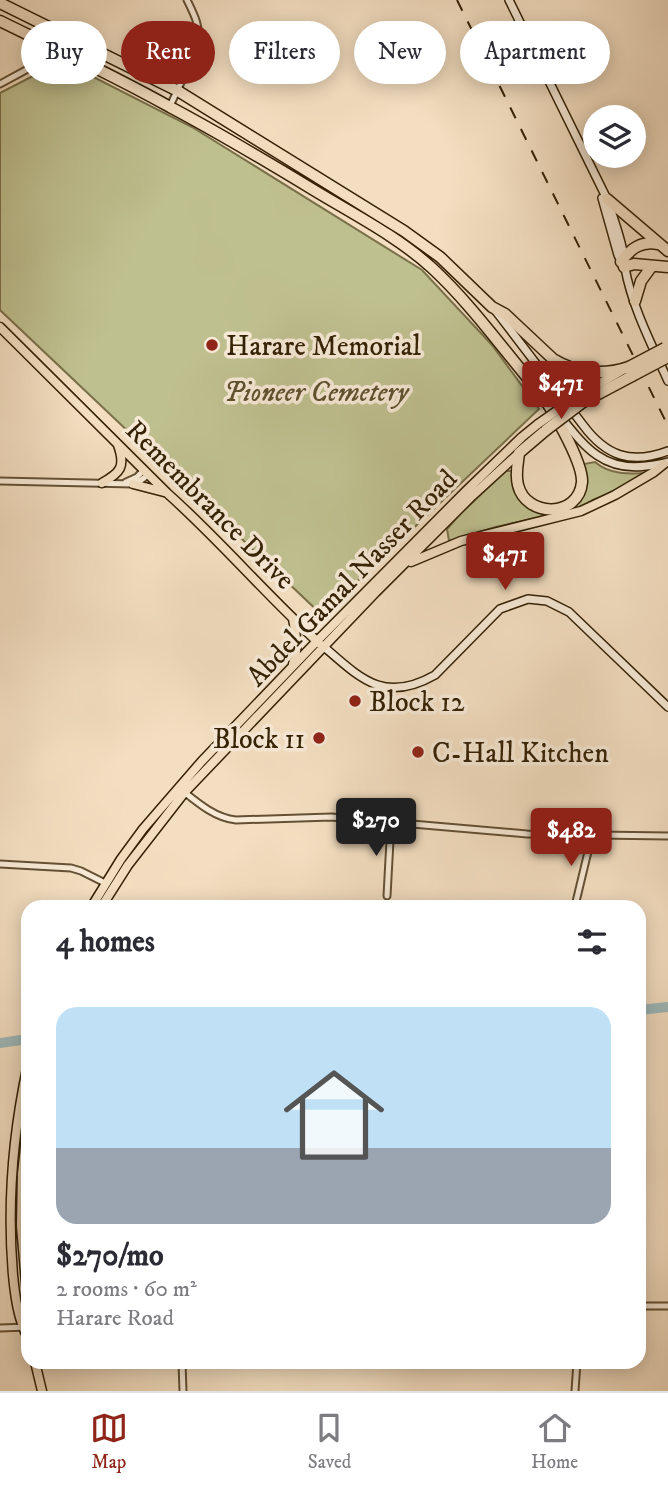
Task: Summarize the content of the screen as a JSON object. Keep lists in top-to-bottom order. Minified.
{"streets":{"highway":["Abdel Gamal Nasser Road"],"main road":["Remembrance Drive"]},"crossings":[["Remembrance Drive","Abdel Gamal Nasser Road"]],"parks":["Pioneer Cemetery"],"places":["Harare Memorial","Block 12","Block 11","C-Hall Kitchen"],"page":{"chip":["Buy","Rent","Filters","New","Apartment"],"price":["$471","$471","$270","$482"],"heading":"4 homes","list":[{"name":"$270/mo","note":"2 rooms · 60 m² · Harare Road"}],"tabs":["Map","Saved","Home"]}}
